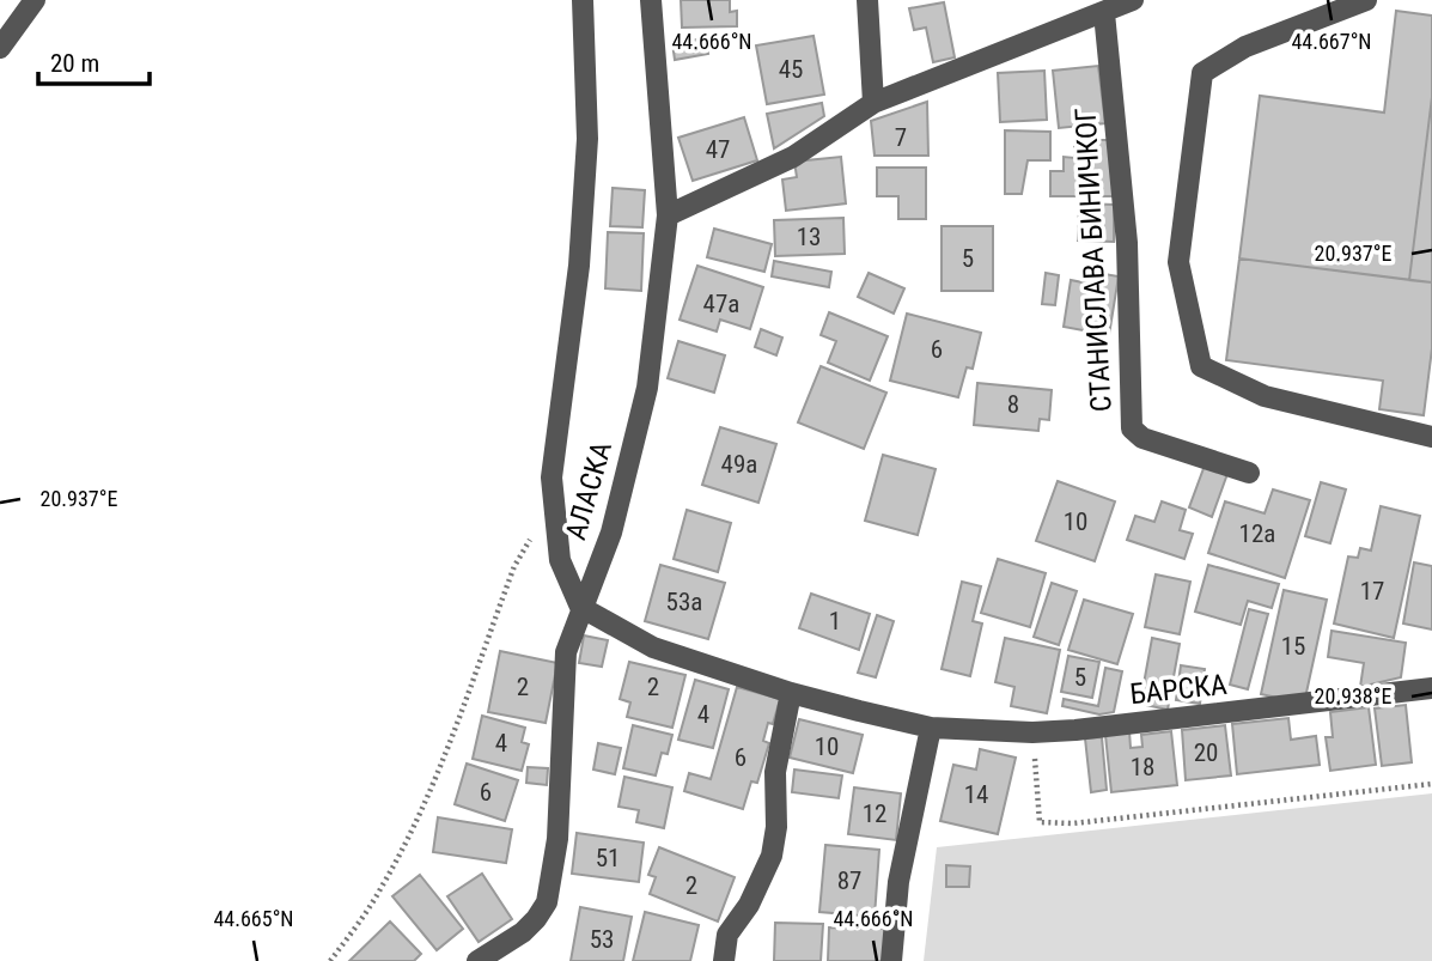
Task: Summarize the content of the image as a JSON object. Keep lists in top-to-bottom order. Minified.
{"streets":{"street":["СТАНИСЛАВА БИНИЧКОГ","АЛАСКА","БАРСКА"]},"crossings":[["АЛАСКА","БАРСКА"]],"house_numbers":["45","7","47","13","5","47a","6","8","49a","10","12a","17","53a","1","15","5","2","2","4","4","10","20","6","18","6","14","12","51","87","2","53"],"scale_bar":"20 m","coordinates":["44.666°N","44.667°N","20.937°E","20.938°E","44.665°N"]}
